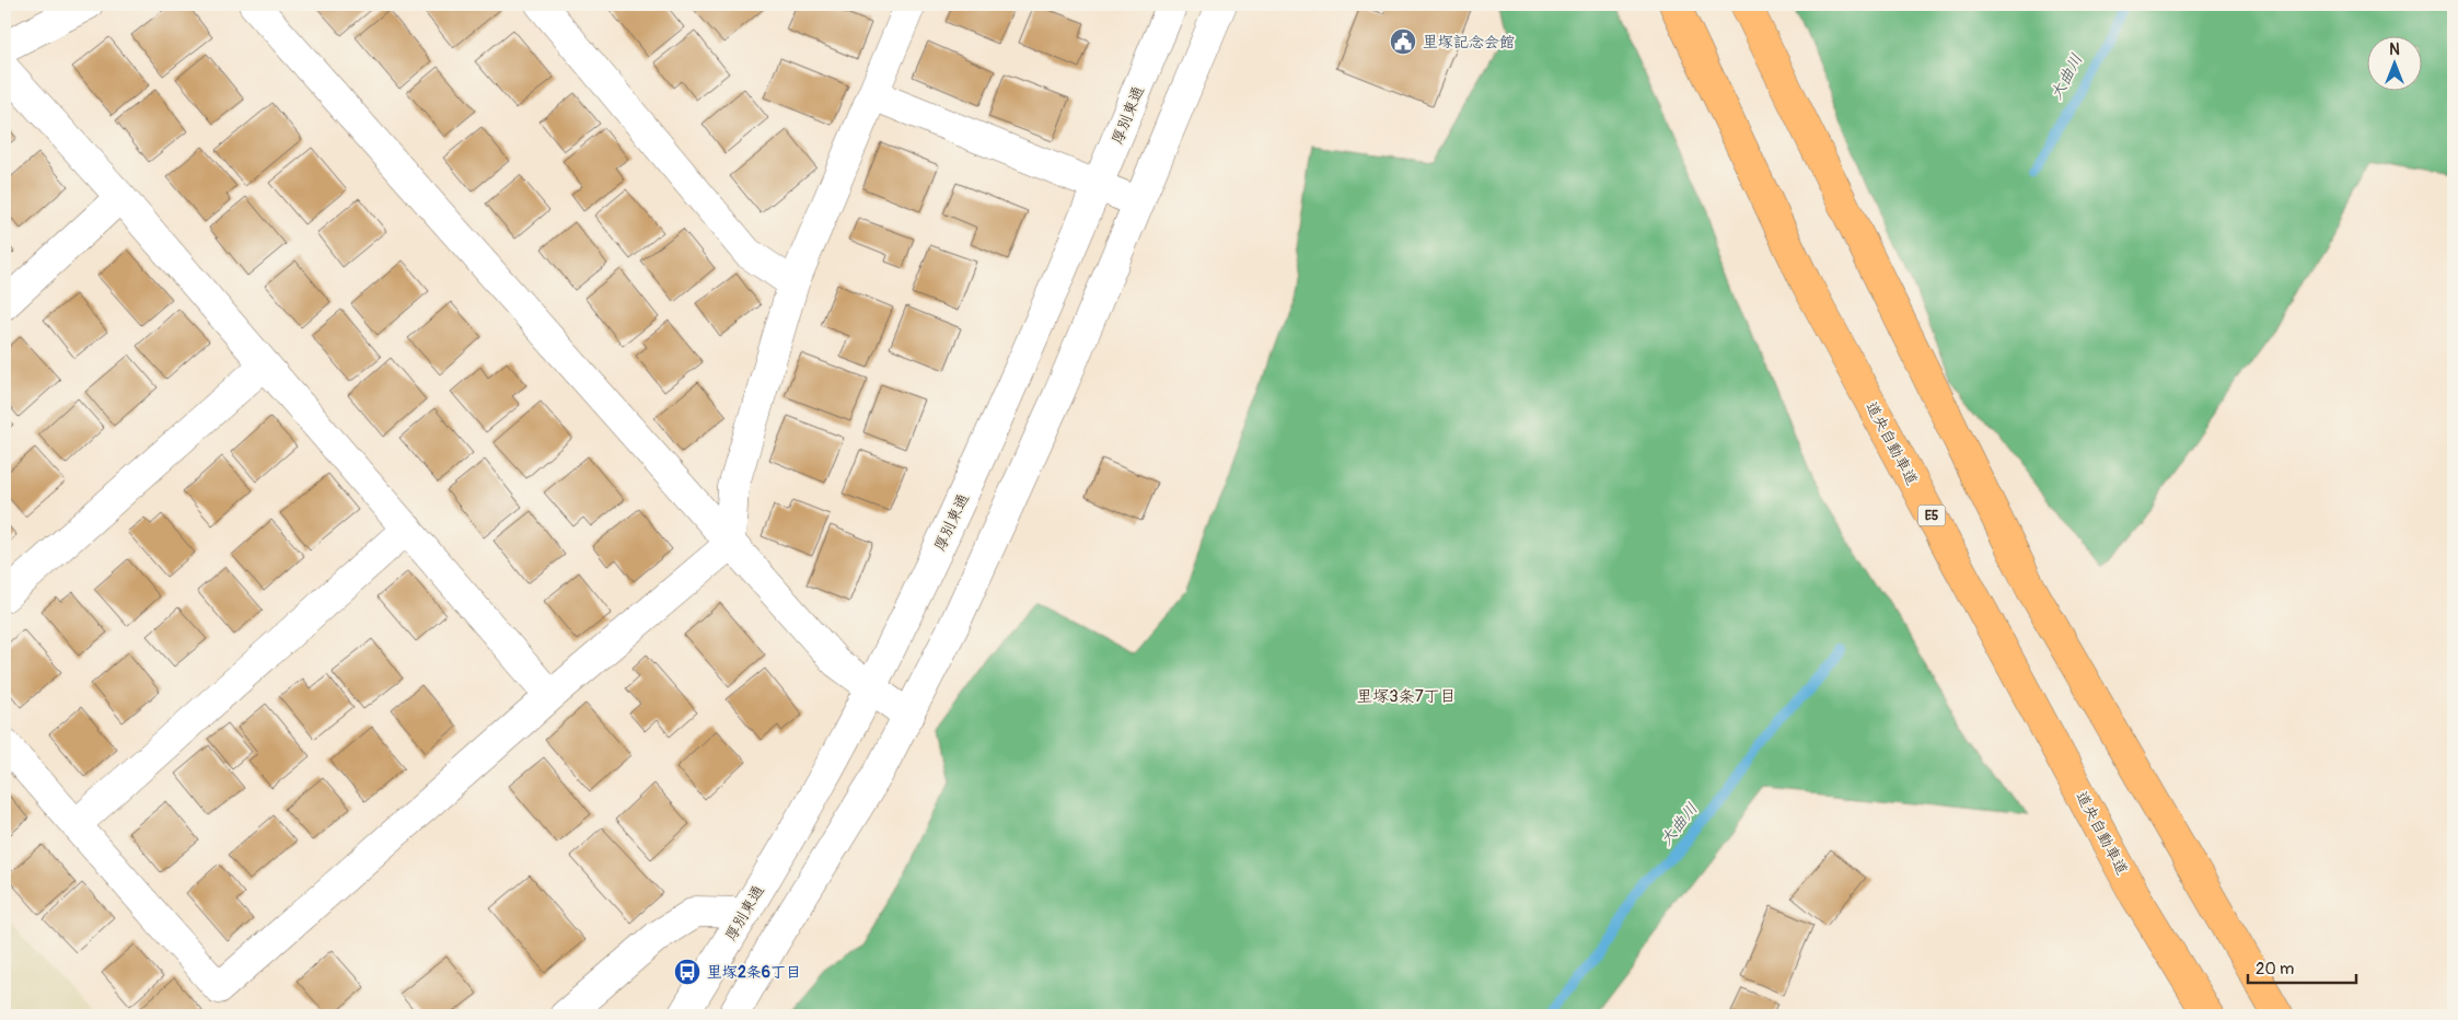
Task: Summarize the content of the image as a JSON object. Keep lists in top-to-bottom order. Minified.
{"streets":{"highway":["道央自動車道","E5"],"street":["厚別東通"]},"districts":["里塚3条7丁目"],"water":["大曲川"],"places":{"public building":["里塚記念会館"],"bus stop":["里塚2条6丁目"]},"scale_bar":"20 m","north":"top"}
